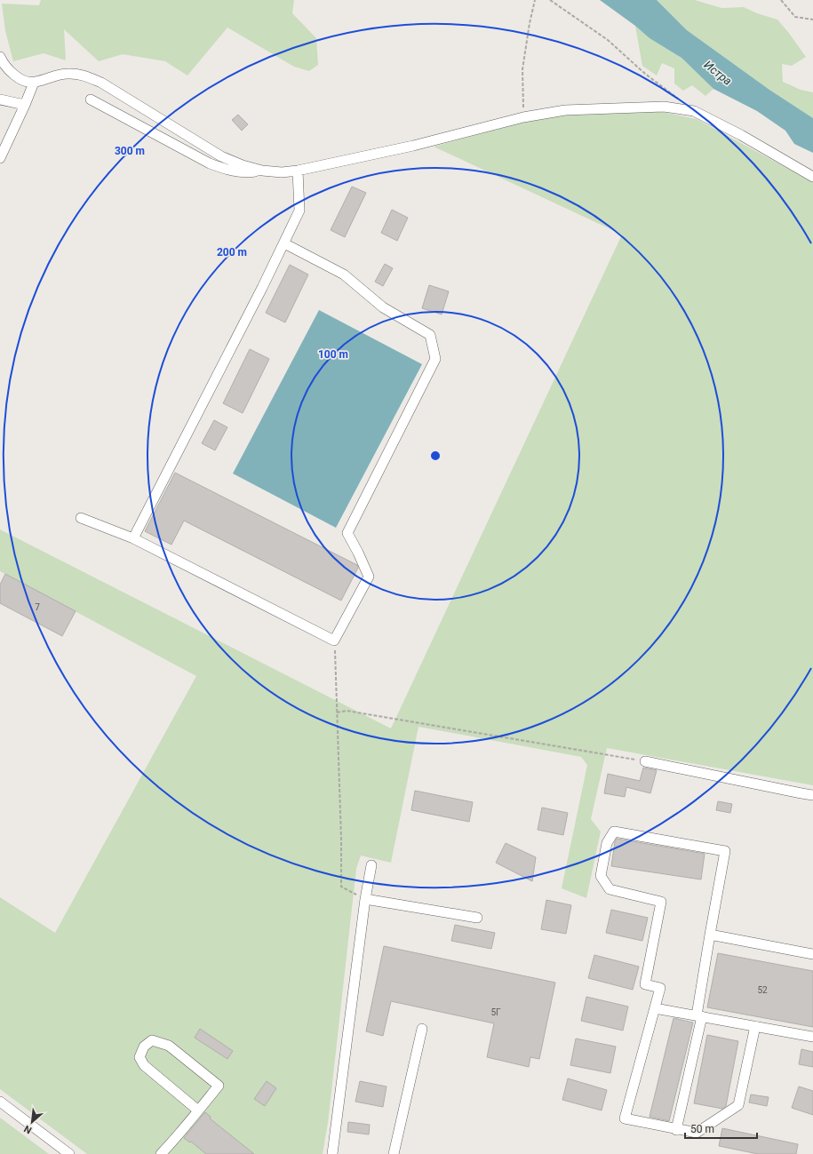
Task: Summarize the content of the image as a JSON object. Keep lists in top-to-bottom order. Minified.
{"water":["Истра"],"house_numbers":["7","52","5Г"],"scale_bar":"50 m","north":"bottom left","rings":["300 m","200 m","100 m"]}
